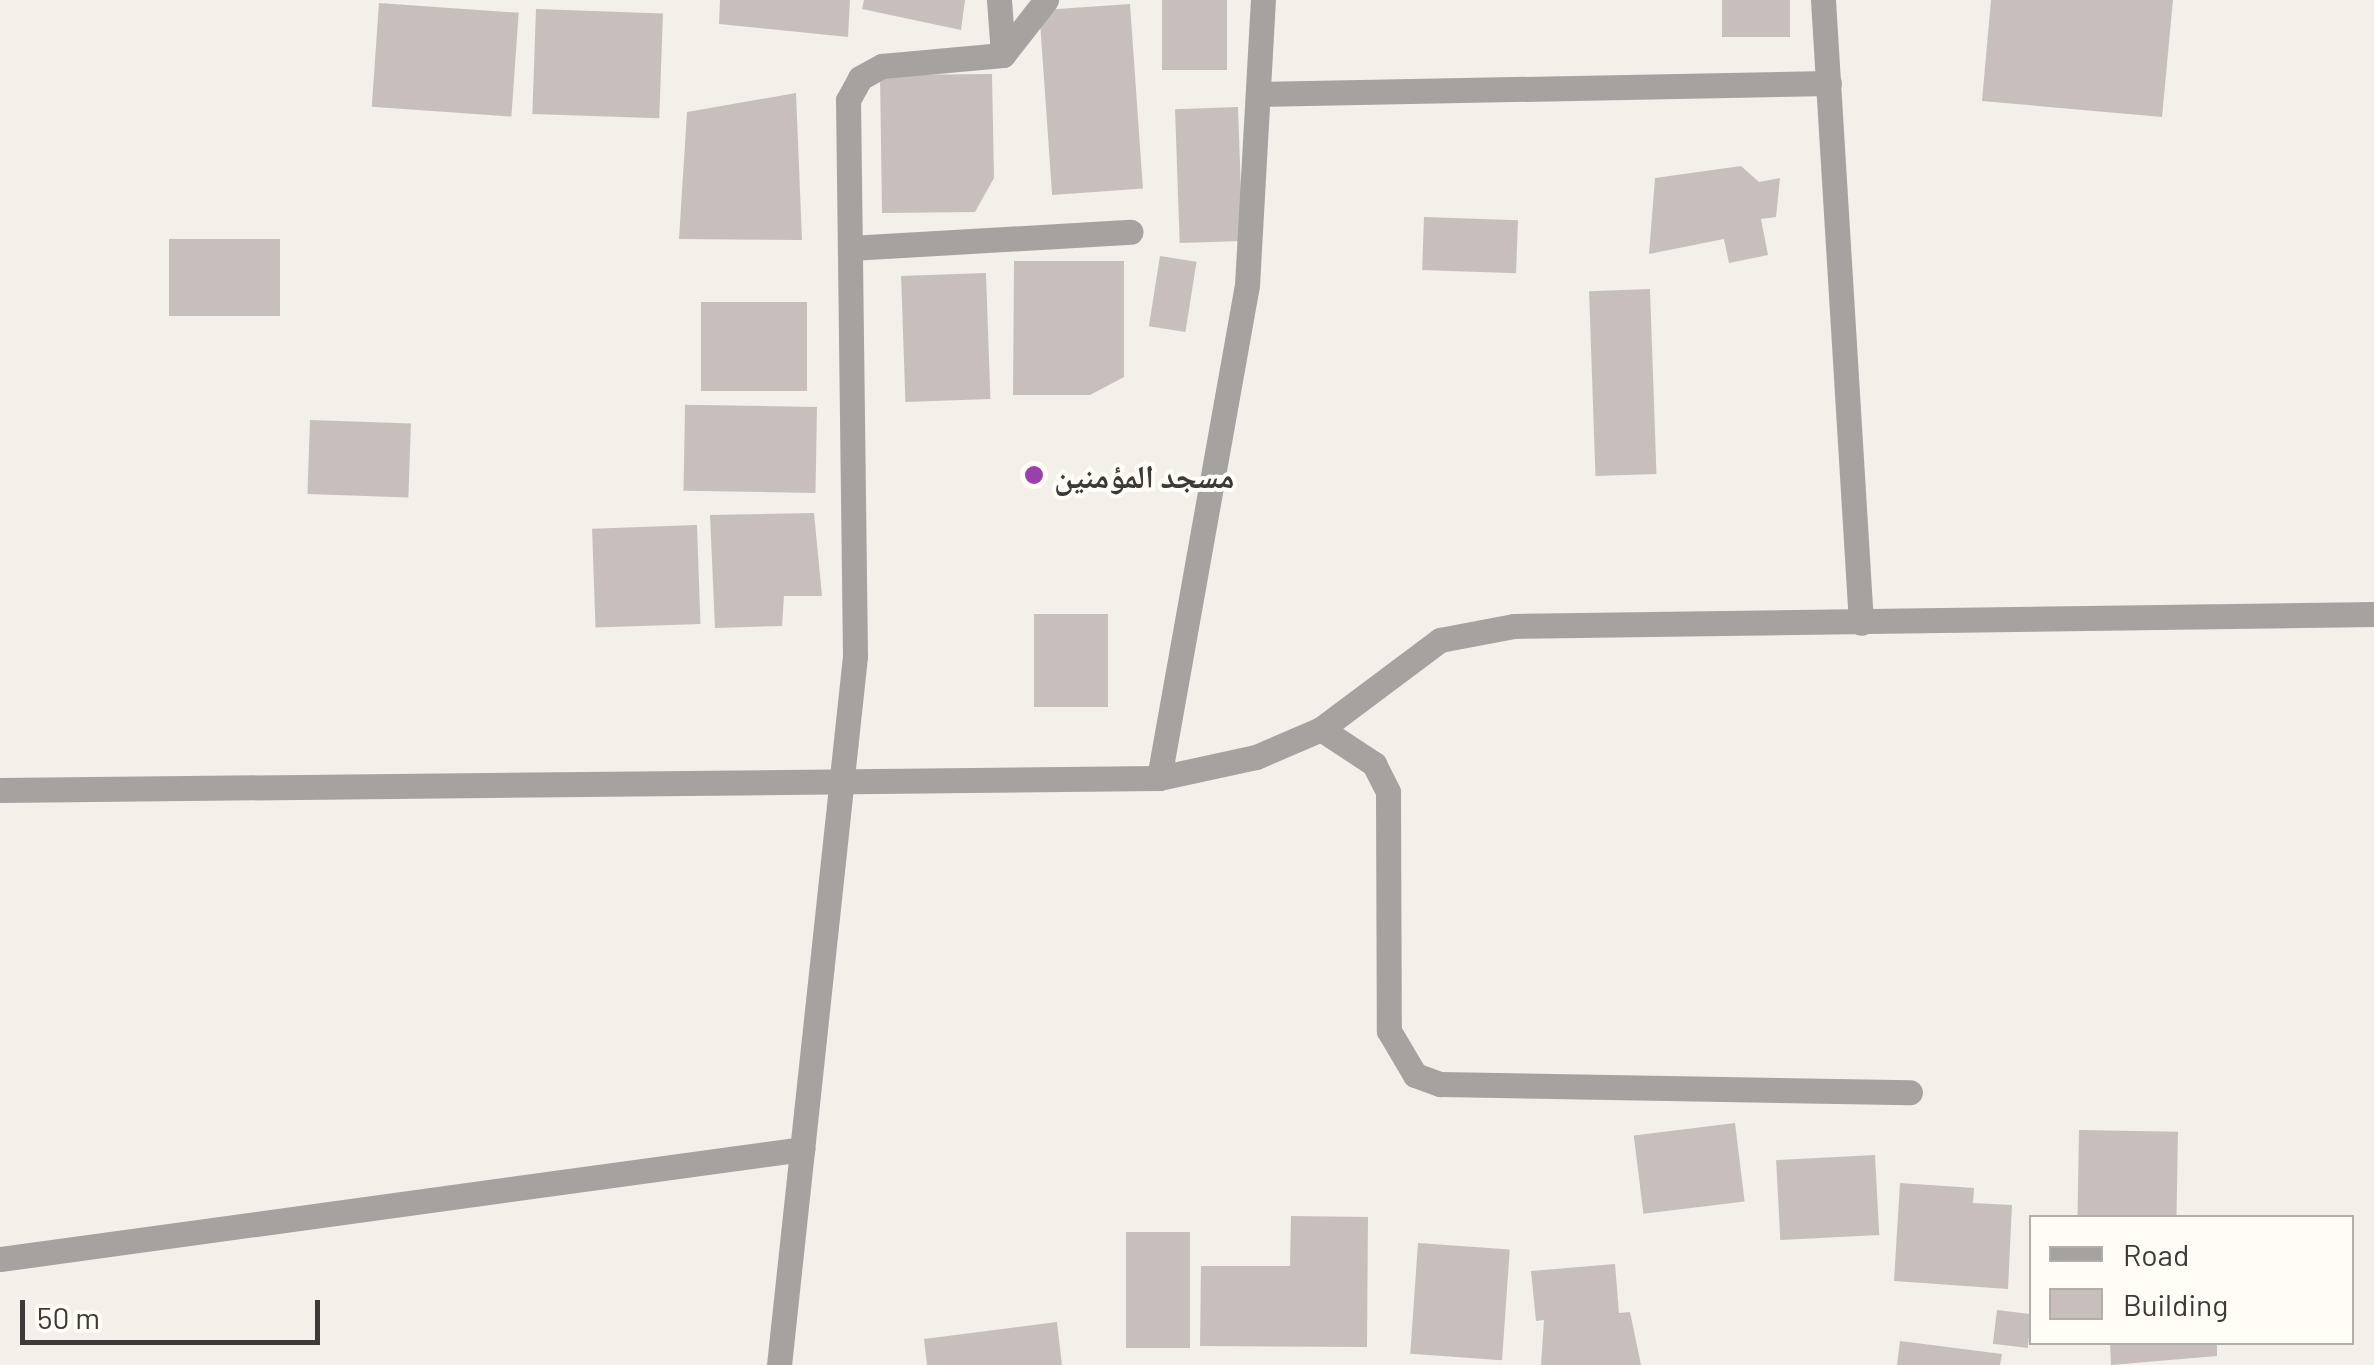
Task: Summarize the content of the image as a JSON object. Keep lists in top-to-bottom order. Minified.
{"places":["مسجد المؤمنين"],"legend":["Road","Building"],"scale_bar":"50 m"}
